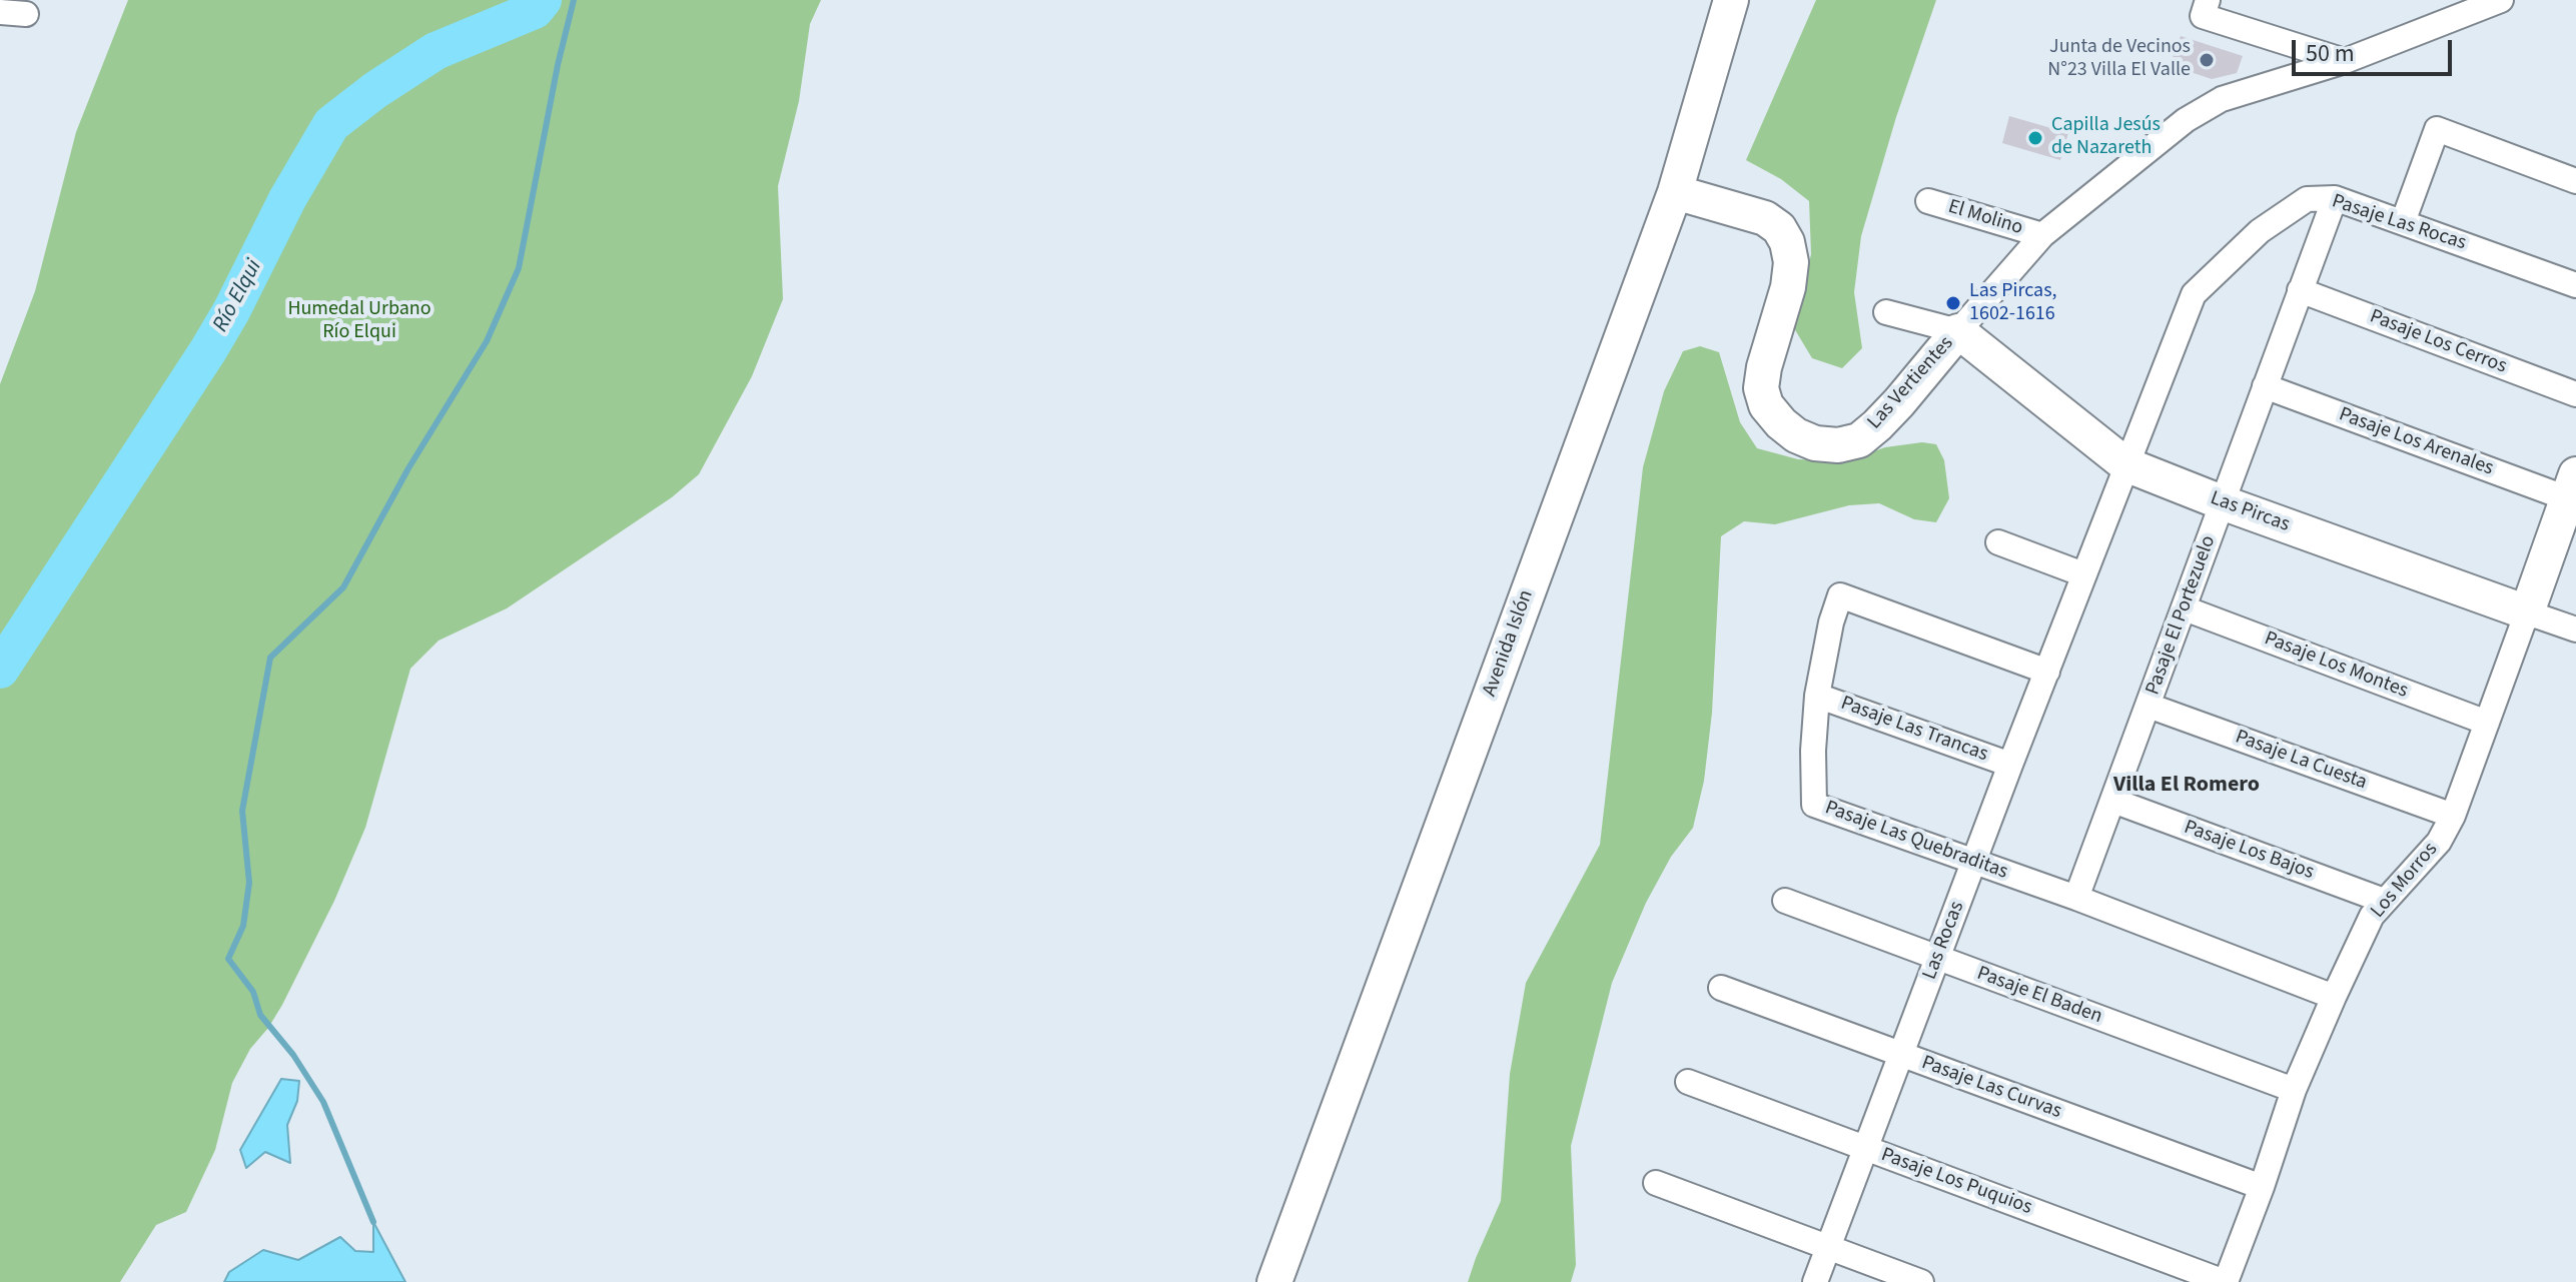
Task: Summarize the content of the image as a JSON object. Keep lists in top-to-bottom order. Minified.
{"streets":{"main road":["Las Vertientes","Las Pircas","Avenida Islón","Los Morros"],"street":["El Molino","Pasaje Las Rocas","Pasaje Los Cerros","Pasaje Los Arenales","Pasaje El Portezuelo","Pasaje Los Montes","Pasaje Las Trancas","Pasaje La Cuesta","Pasaje Las Quebraditas","Pasaje Los Bajos","Las Rocas","Pasaje El Baden","Pasaje Las Curvas","Pasaje Los Puquios"]},"crossings":[["El Molino","Las Vertientes"],["Pasaje Las Rocas","Las Pircas"],["Pasaje Las Rocas","Pasaje El Portezuelo"],["Pasaje Las Rocas","Las Rocas"],["Pasaje Los Cerros","Pasaje El Portezuelo"],["Las Vertientes","Las Pircas"],["Las Vertientes","Avenida Islón"],["Pasaje Los Arenales","Pasaje El Portezuelo"],["Pasaje Los Arenales","Los Morros"],["Las Pircas","Pasaje El Portezuelo"],["Las Pircas","Los Morros"],["Las Pircas","Las Rocas"],["Pasaje El Portezuelo","Pasaje Los Montes"],["Pasaje El Portezuelo","Pasaje La Cuesta"],["Pasaje El Portezuelo","Pasaje Las Quebraditas"],["Pasaje El Portezuelo","Pasaje Los Bajos"],["Pasaje Los Montes","Los Morros"],["Pasaje Las Trancas","Pasaje Las Quebraditas"],["Pasaje Las Trancas","Las Rocas"],["Pasaje La Cuesta","Los Morros"],["Pasaje Las Quebraditas","Los Morros"],["Pasaje Las Quebraditas","Las Rocas"],["Pasaje Los Bajos","Los Morros"],["Los Morros","Pasaje El Baden"],["Los Morros","Pasaje Las Curvas"],["Los Morros","Pasaje Los Puquios"],["Las Rocas","Pasaje El Baden"],["Las Rocas","Pasaje Las Curvas"],["Las Rocas","Pasaje Los Puquios"]],"districts":["Villa El Romero"],"water":["Río Elqui"],"parks":["Humedal Urbano Río Elqui"],"places":["Junta de Vecinos N°23 Villa El Valle","Capilla Jesús de Nazareth","Las Pircas, 1602-1616"],"scale_bar":"50 m"}
